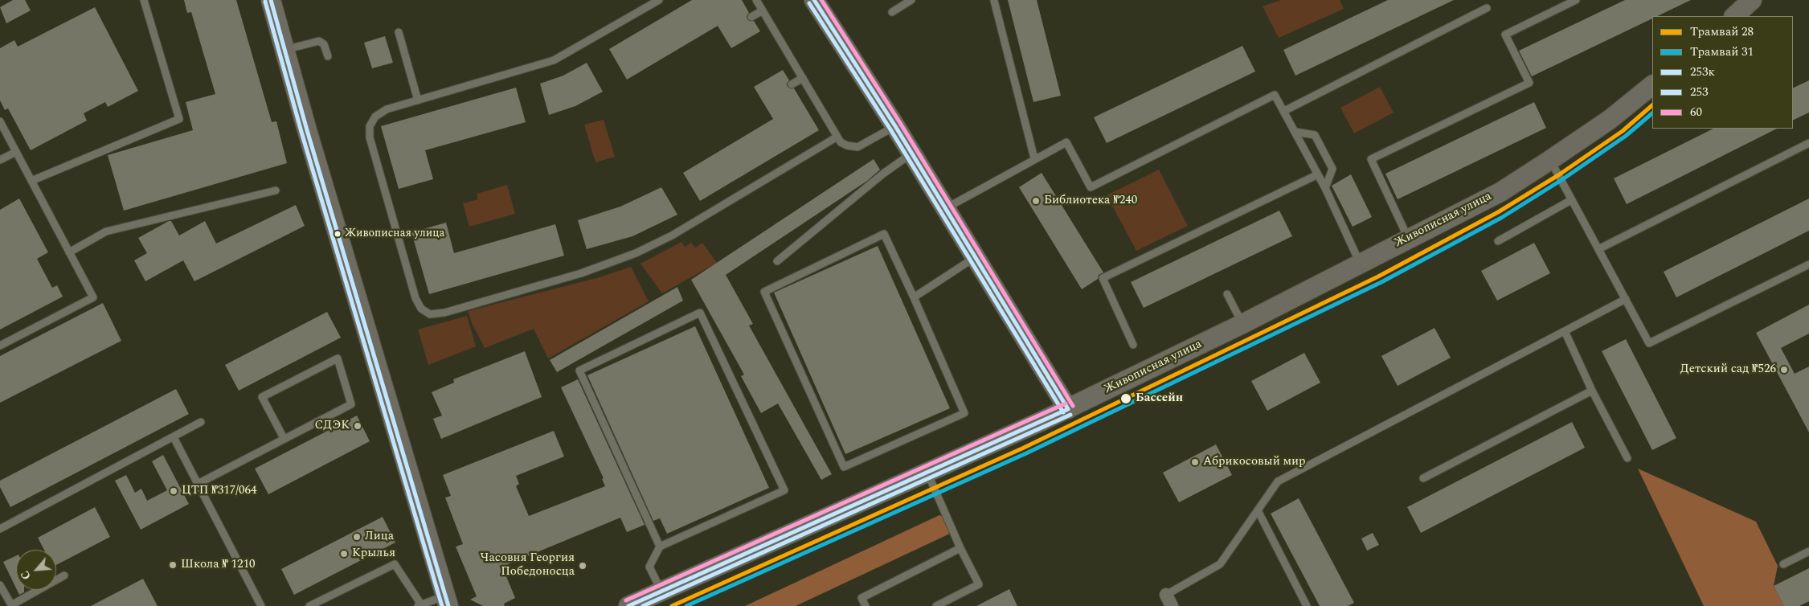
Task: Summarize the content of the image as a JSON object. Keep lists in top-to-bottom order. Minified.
{"streets":{"street":["Живописная улица"]},"places":["Библиотека №240","Живописная улица","Детский сад №526","Бассейн","СДЭК","Абрикосовый мир","ЦТП №317/064","Лица","Крылья","Школа № 1210","Часовня Георгия Победоносца"],"lines":["transit line 253к","transit line 60","transit line 253","tram line 28","tram line 31"],"legend":["Трамвай 28","Трамвай 31","253к","253","60"],"north":"bottom left"}
